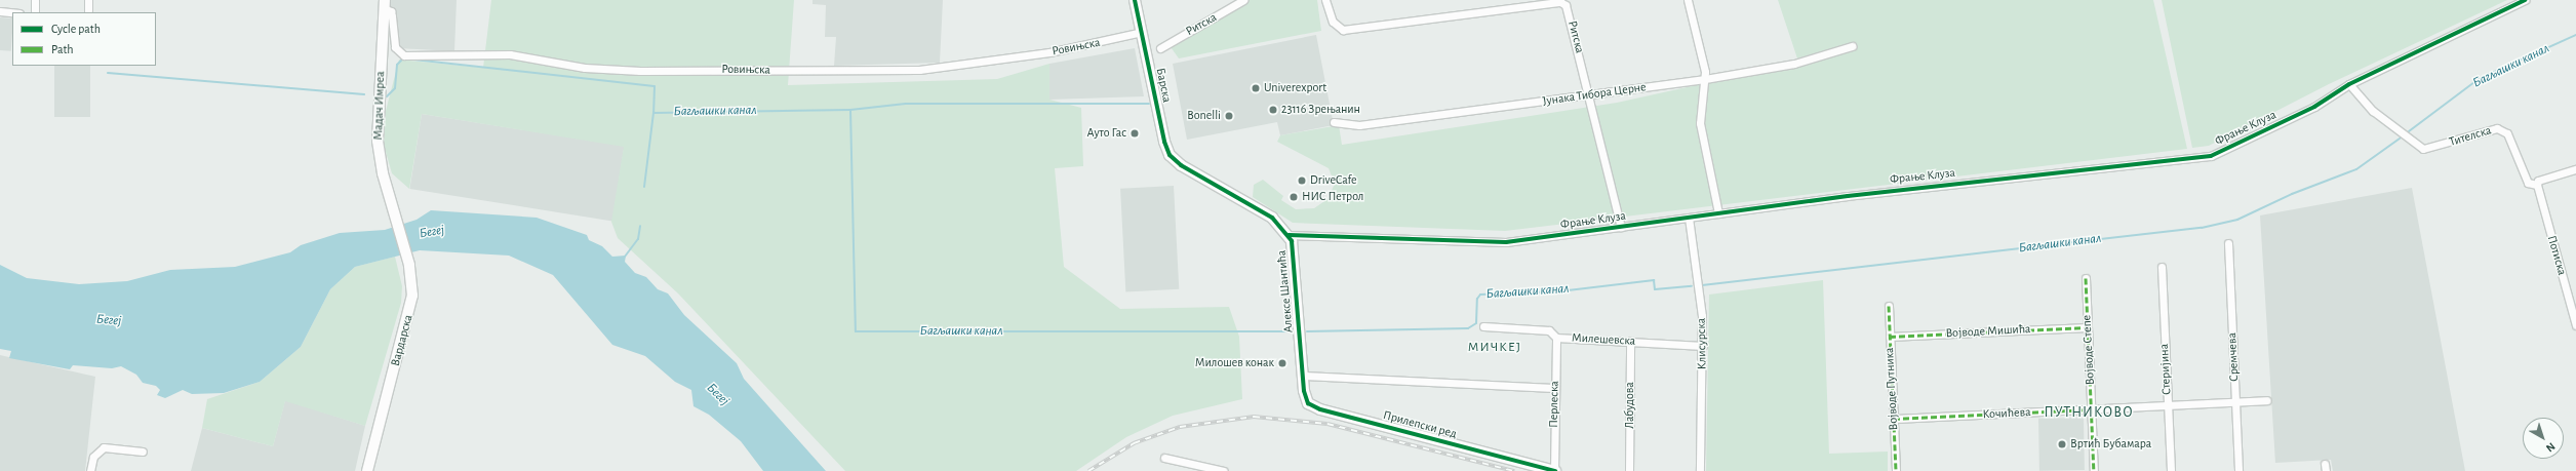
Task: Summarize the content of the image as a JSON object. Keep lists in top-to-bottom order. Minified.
{"streets":{"street":["Ритска","Ровињска","Барска","Јунака Тибора Церне","Мадач Имреа","Фрање Клуза","Тителска","Потиска","Алексе Шантића","Војводе Мишића","Милешевска","Вардарска","Клисурска","Војводе Степе","Сремчева","Стеријина","Војводе Путника","Перлеска","Лабудова","Кочићева","Прилепски ред"]},"crossings":[["Ритска","Јунака Тибора Церне"],["Ритска","Фрање Клуза"],["Ровињска","Барска"],["Ровињска","Мадач Имреа"],["Барска","Алексе Шантића"],["Мадач Имреа","Вардарска"],["Фрање Клуза","Тителска"],["Фрање Клуза","Алексе Шантића"],["Фрање Клуза","Клисурска"],["Тителска","Потиска"],["Алексе Шантића","Прилепски ред"],["Војводе Мишића","Војводе Степе"],["Војводе Мишића","Војводе Путника"],["Милешевска","Клисурска"],["Милешевска","Перлеска"],["Милешевска","Лабудова"],["Војводе Степе","Кочићева"],["Сремчева","Кочићева"],["Стеријина","Кочићева"],["Војводе Путника","Кочићева"],["Перлеска","Прилепски ред"]],"districts":["МИЧКЕЈ","ПУТНИКОВО"],"water":["Багљашки канал","Бегеј"],"places":["Univerexport","23116 Зрењанин","Bonelli","Ауто Гас","DriveCafe","НИС Петрол","Милошев конак","Вртић Бубамара"],"legend":["Cycle path","Path"],"north":"bottom right"}
